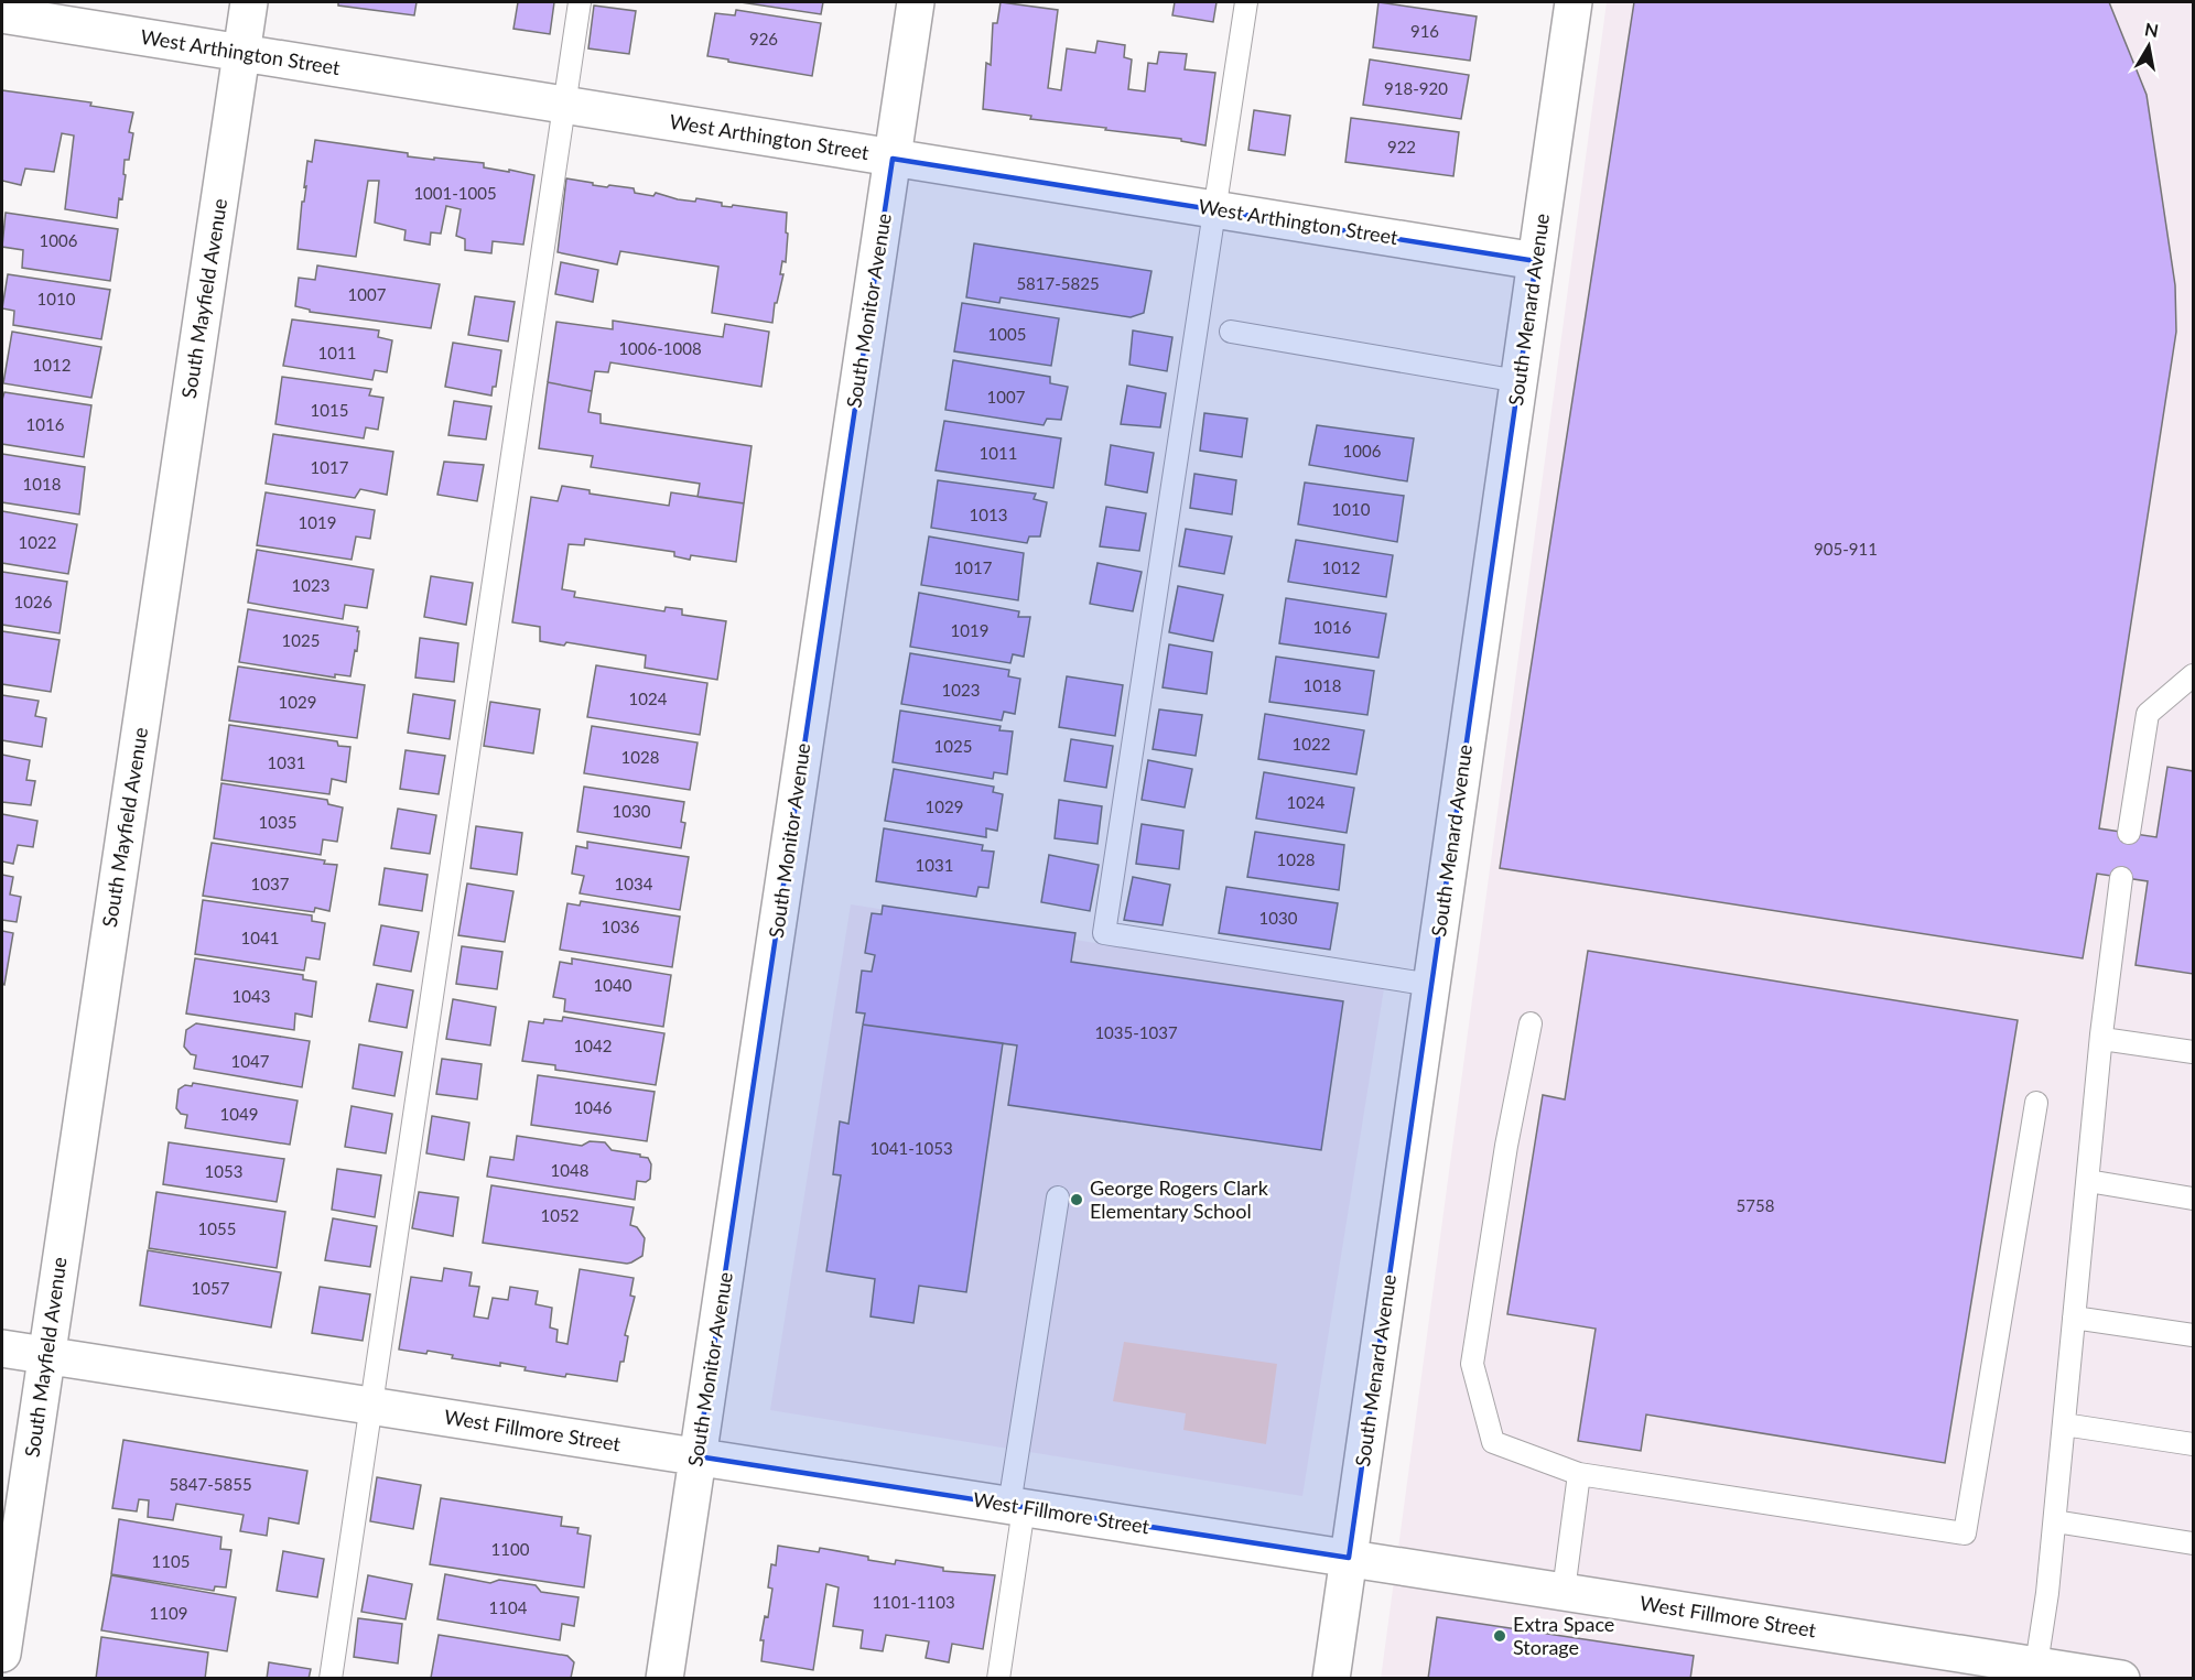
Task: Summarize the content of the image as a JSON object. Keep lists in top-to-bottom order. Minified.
{"streets":{"street":["West Arthington Street","South Mayfield Avenue","South Menard Avenue","South Monitor Avenue","West Fillmore Street"]},"crossings":[["West Arthington Street","South Mayfield Avenue"],["West Arthington Street","South Menard Avenue"],["West Arthington Street","South Monitor Avenue"],["South Mayfield Avenue","West Fillmore Street"],["South Menard Avenue","West Fillmore Street"],["South Monitor Avenue","West Fillmore Street"]],"places":["George Rogers Clark Elementary School","Extra Space Storage"],"house_numbers":["916","926","918-920","922","1001-1005","1006","5817-5825","1007","1010","1005","1006-1008","1011","1012","1007","1015","1016","1006","1011","1017","1018","1010","1013","1019","1022","905-911","1017","1012","1023","1026","1016","1019","1025","1018","1023","1024","1029","1022","1025","1028","1031","1024","1029","1030","1035","1028","1031","1037","1034","1030","1036","1041","1040","1043","1035-1037","1042","1047","1046","1049","1041-1053","1048","1053","5758","1052","1055","1057","5847-5855","1100","1105","1101-1103","1104","1109"],"north":"top"}
